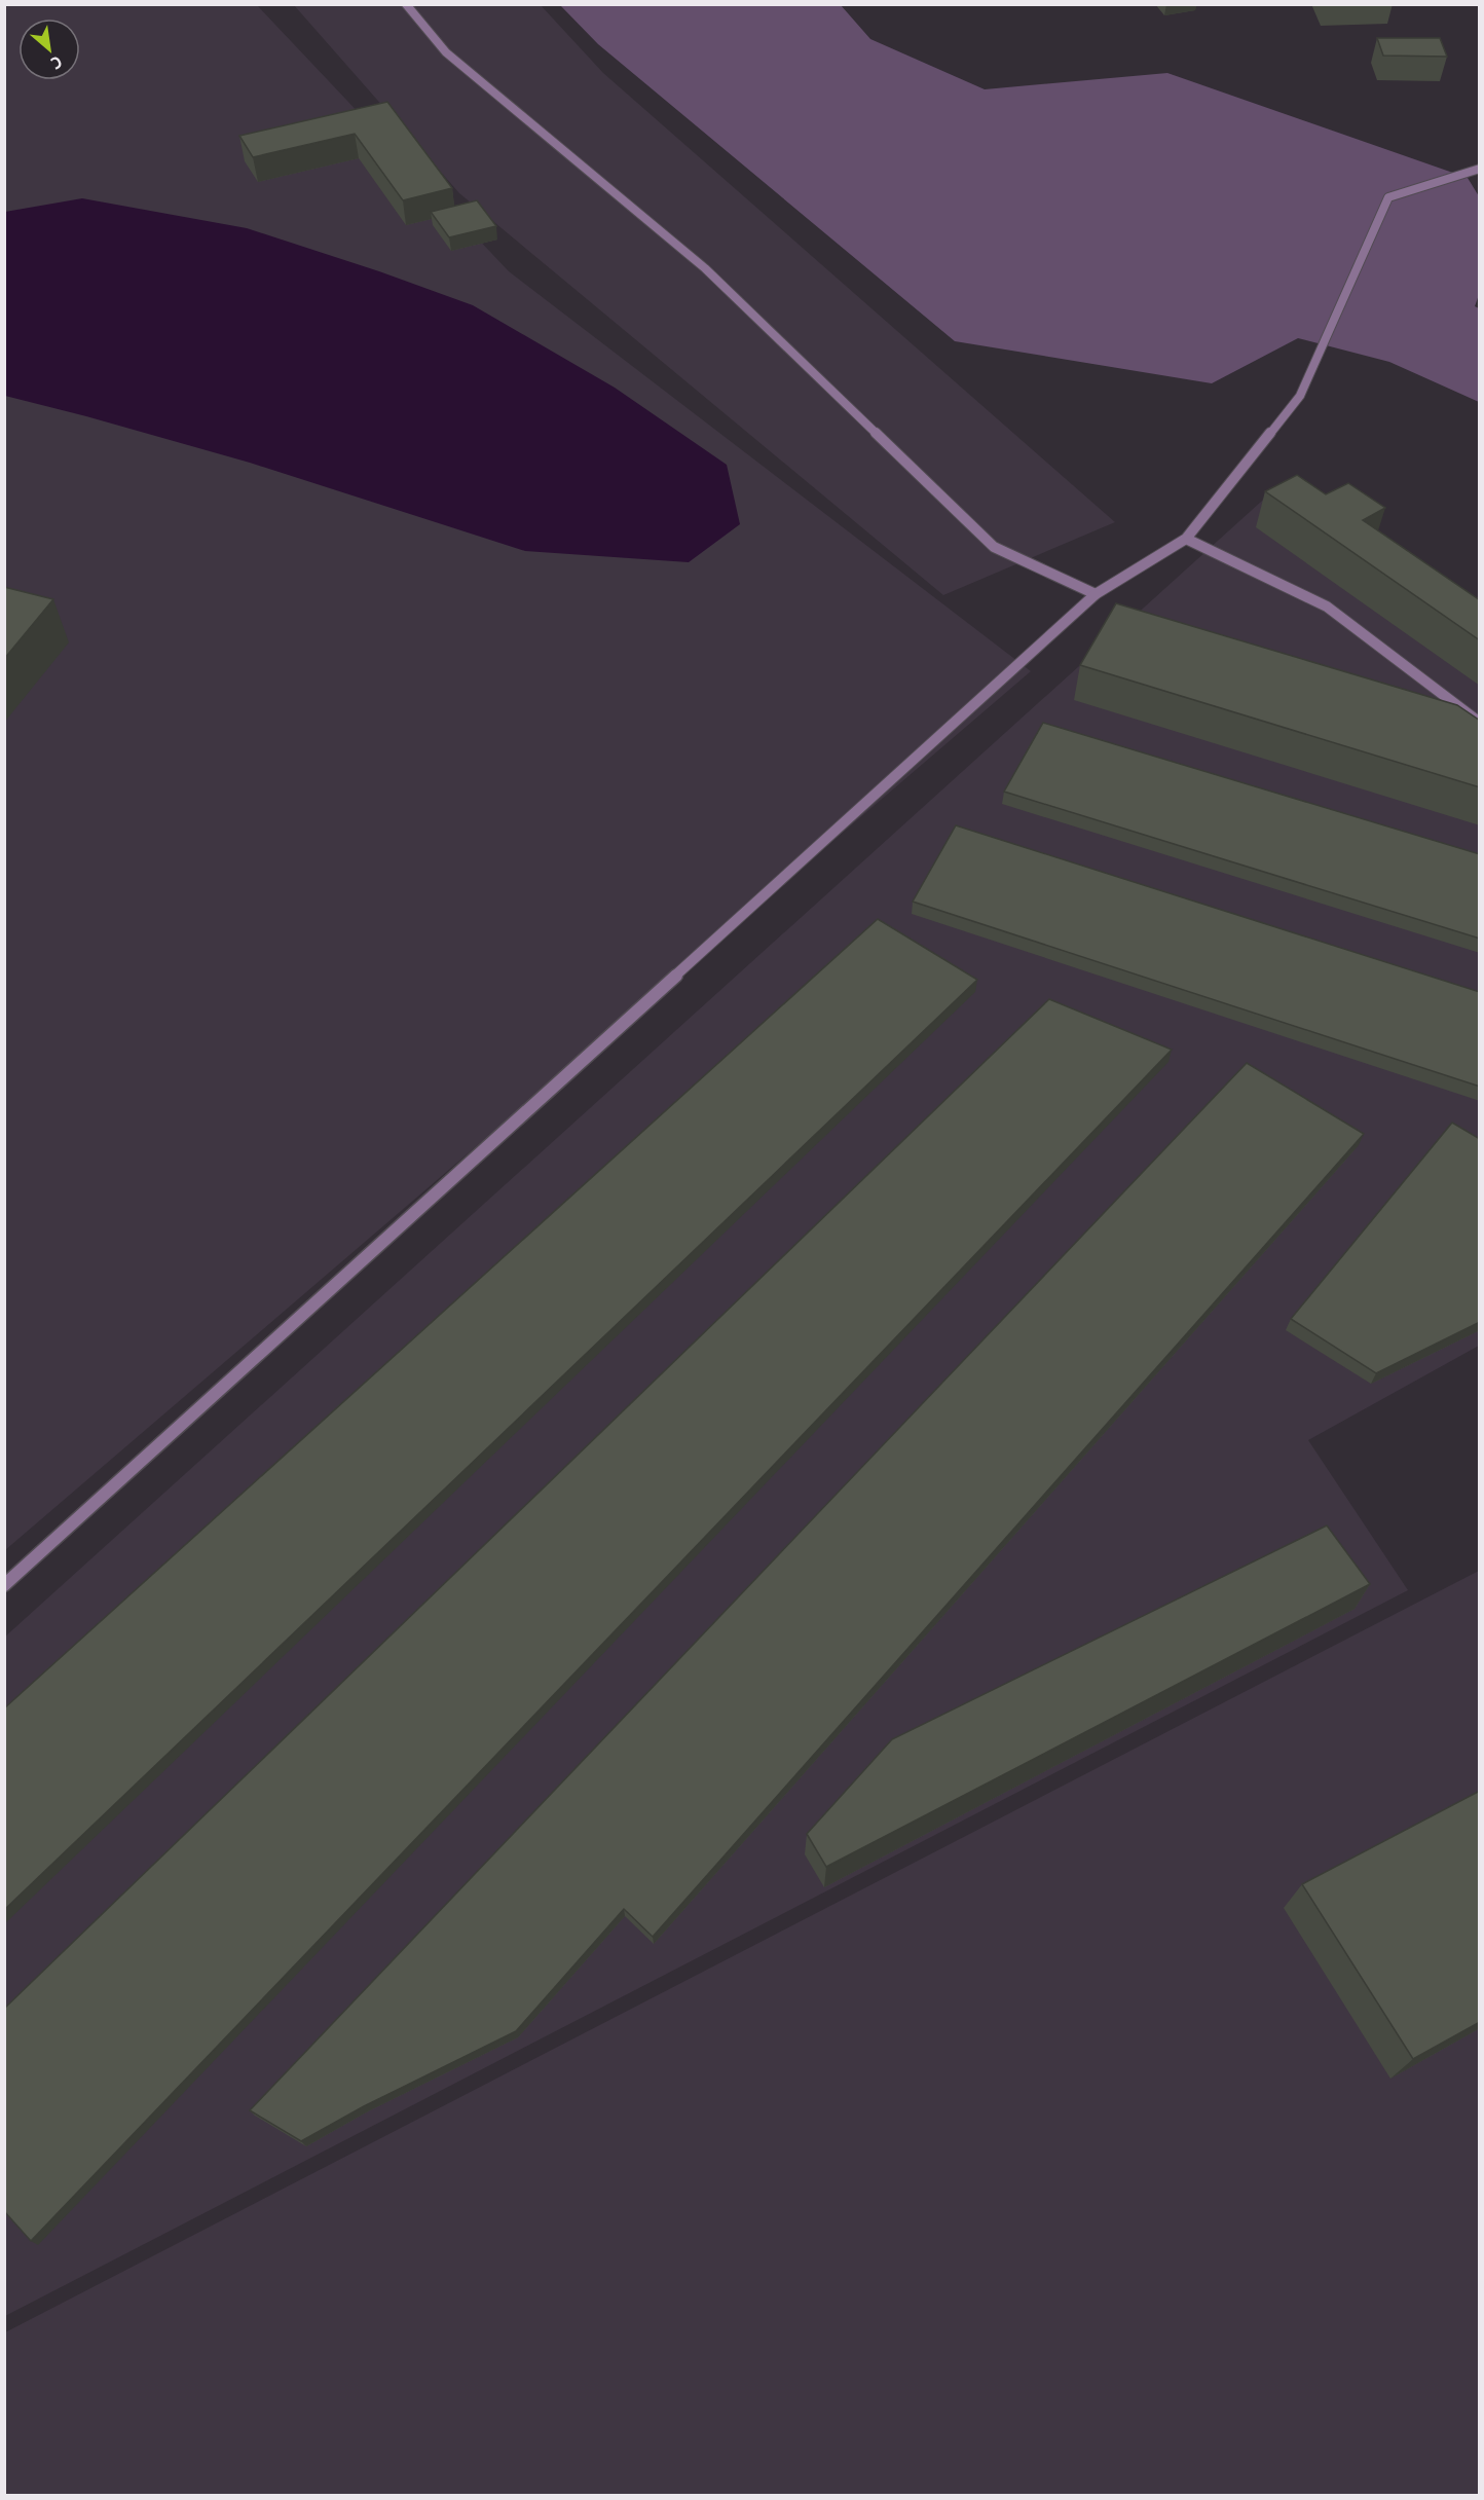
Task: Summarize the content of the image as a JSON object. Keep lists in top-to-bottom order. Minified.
{"north":"bottom right"}
